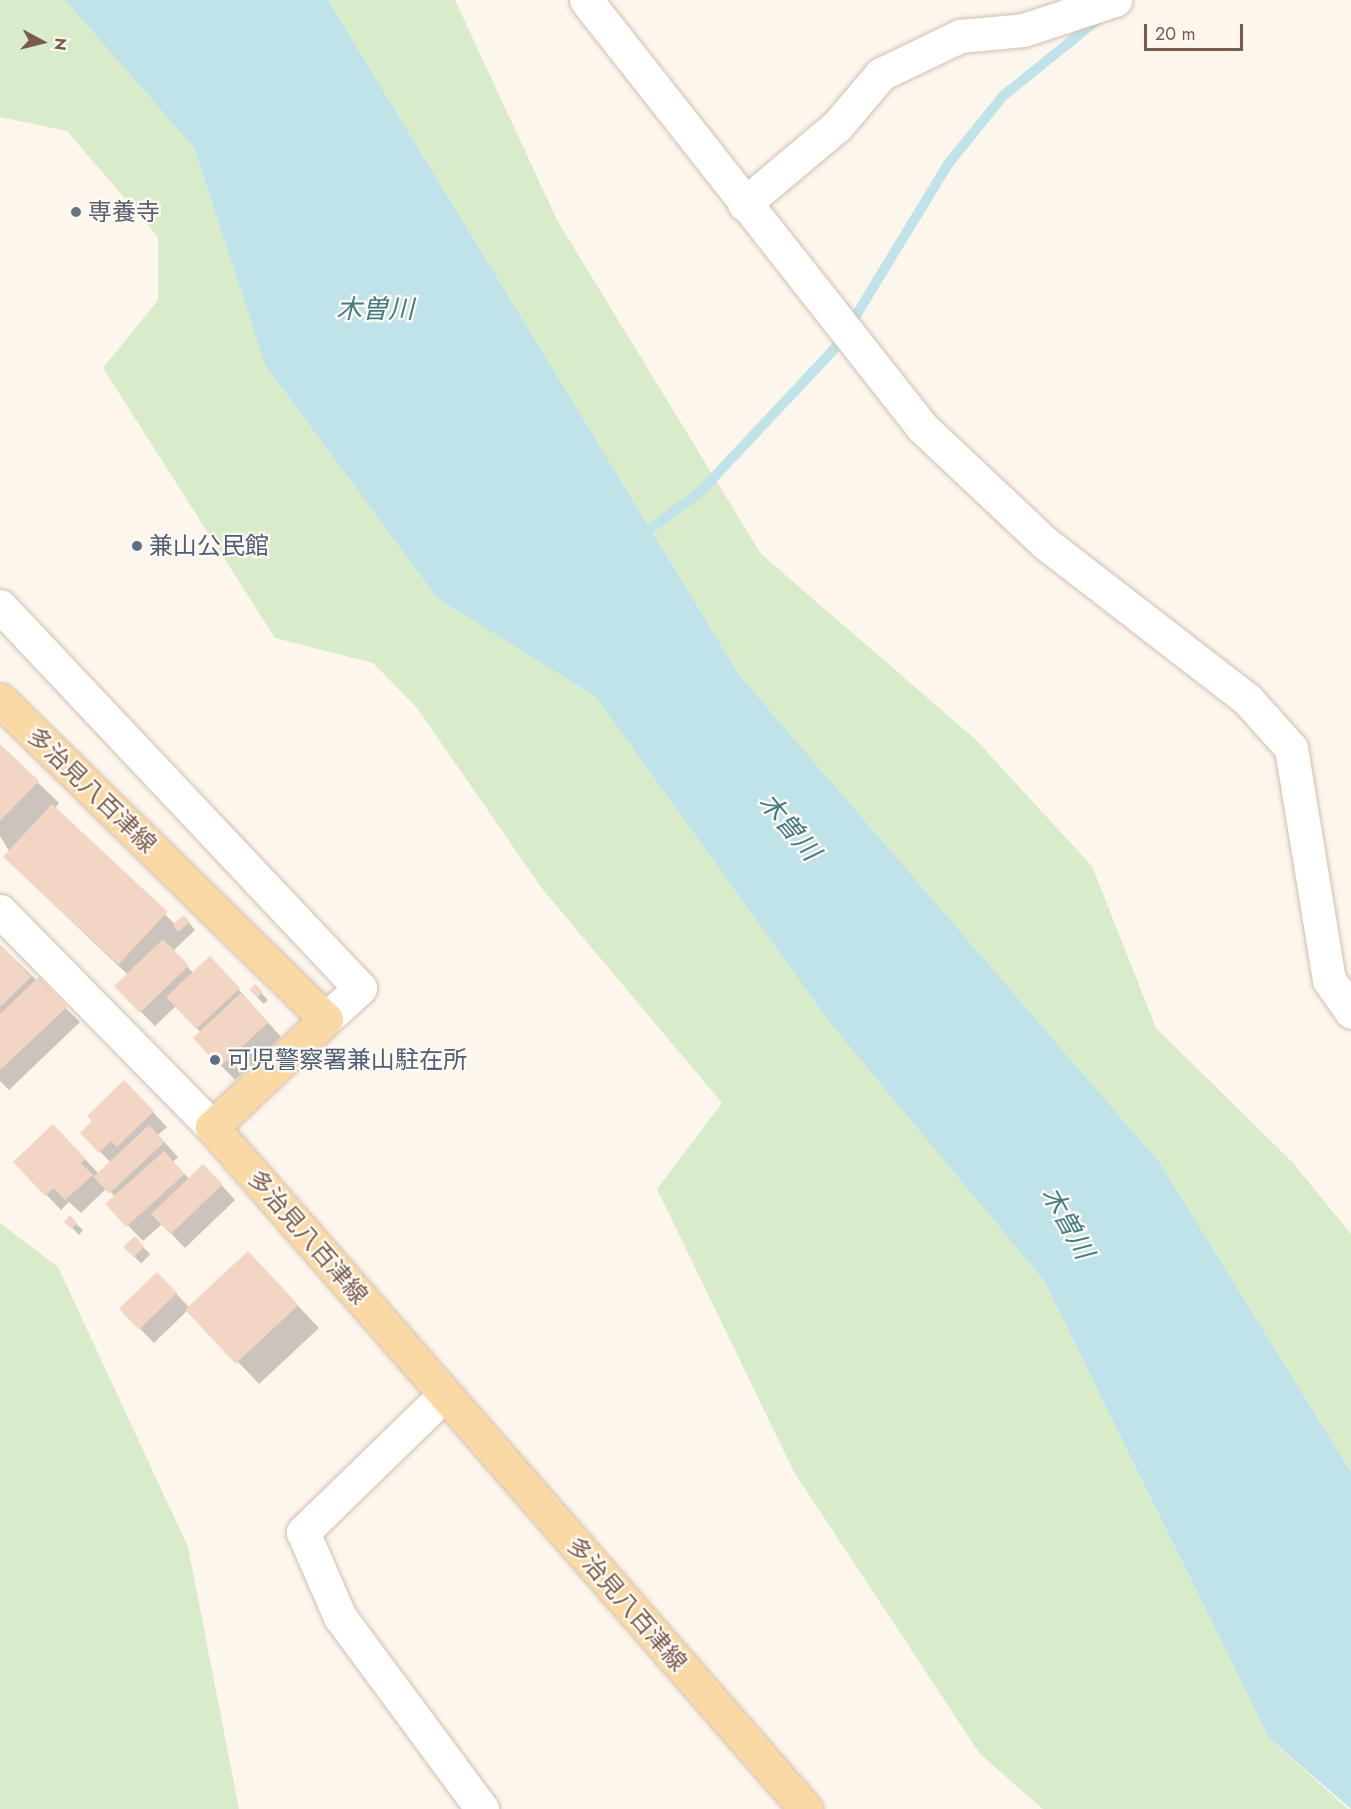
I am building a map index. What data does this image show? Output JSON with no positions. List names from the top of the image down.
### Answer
{
  "streets": {
    "main road": ["多治見八百津線"]
  },
  "water": ["木曽川"],
  "places": ["専養寺", "兼山公民館", "可児警察署兼山駐在所"],
  "scale_bar": "20 m",
  "north": "right"
}
